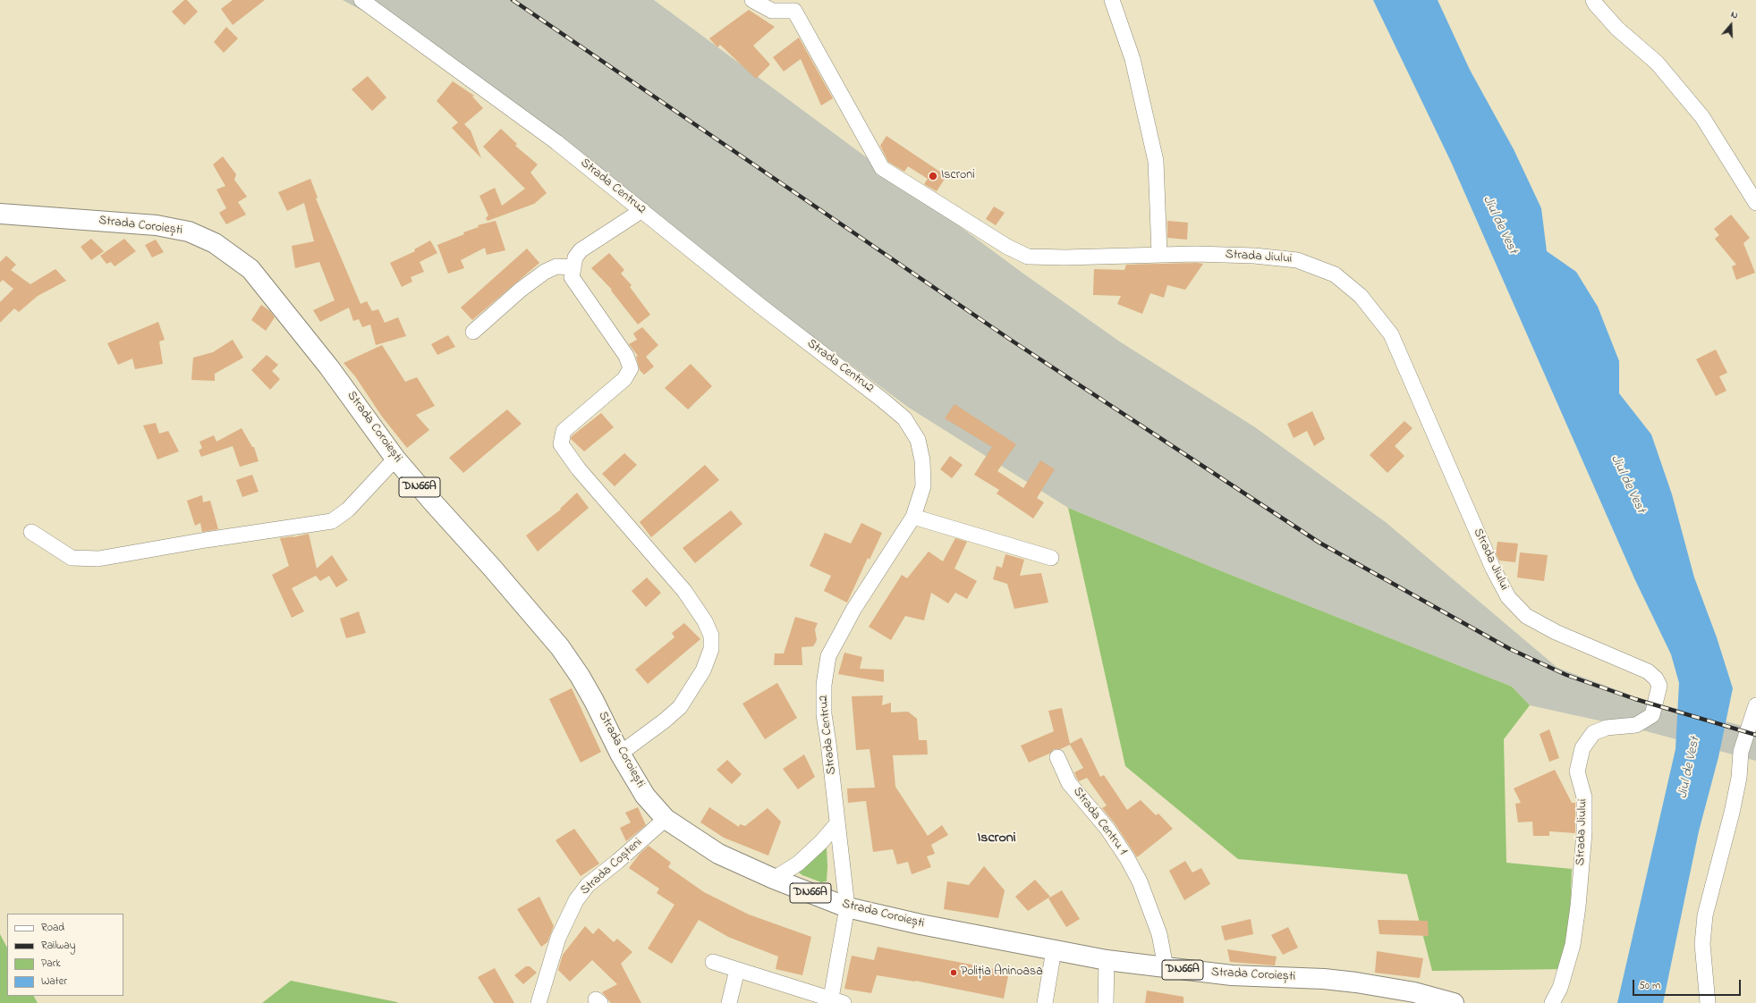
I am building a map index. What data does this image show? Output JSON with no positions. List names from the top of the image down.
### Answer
{
  "streets": {
    "main road": ["Strada Coroiești", "DN66A"],
    "street": [
      "Strada Centru2",
      "Strada Jiului",
      "Strada Centru 1",
      "Strada Coșteni"
    ]
  },
  "crossings": [
    ["Strada Centru2", "Strada Coroiești"],
    ["Strada Coroiești", "Strada Centru 1"],
    ["Strada Coroiești", "Strada Coșteni"]
  ],
  "districts": ["Iscroni"],
  "water": ["Jiul de Vest"],
  "places": ["Iscroni", "Poliția Aninoasa"],
  "legend": [
    "Road",
    "Railway",
    "Park",
    "Water"
  ],
  "scale_bar": "50 m",
  "north": "top"
}
